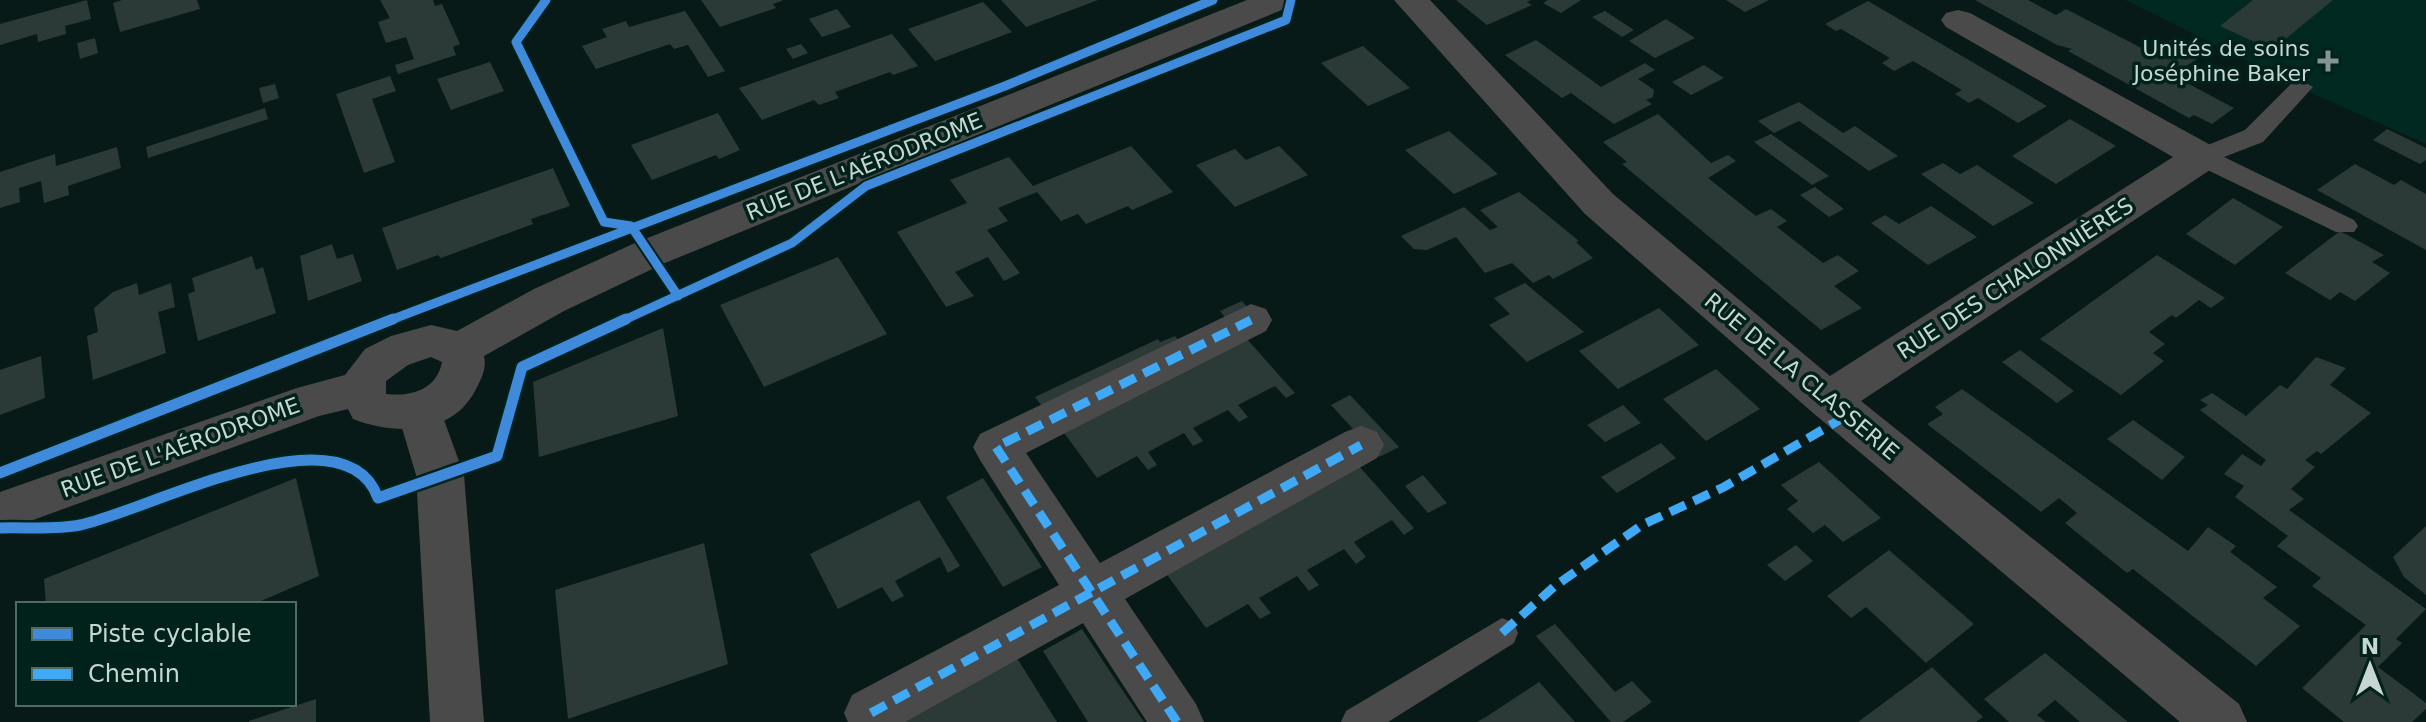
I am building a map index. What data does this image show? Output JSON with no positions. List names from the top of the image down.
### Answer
{
  "streets": {
    "street": ["RUE DE L'AÉRODROME", "RUE DES CHALONNIÈRES", "RUE DE LA CLASSERIE"]
  },
  "crossings": [
    ["RUE DES CHALONNIÈRES", "RUE DE LA CLASSERIE"]
  ],
  "places": {
    "health": ["Unités de soins Joséphine Baker"]
  },
  "legend": ["Piste cyclable", "Chemin"],
  "north": "top"
}
